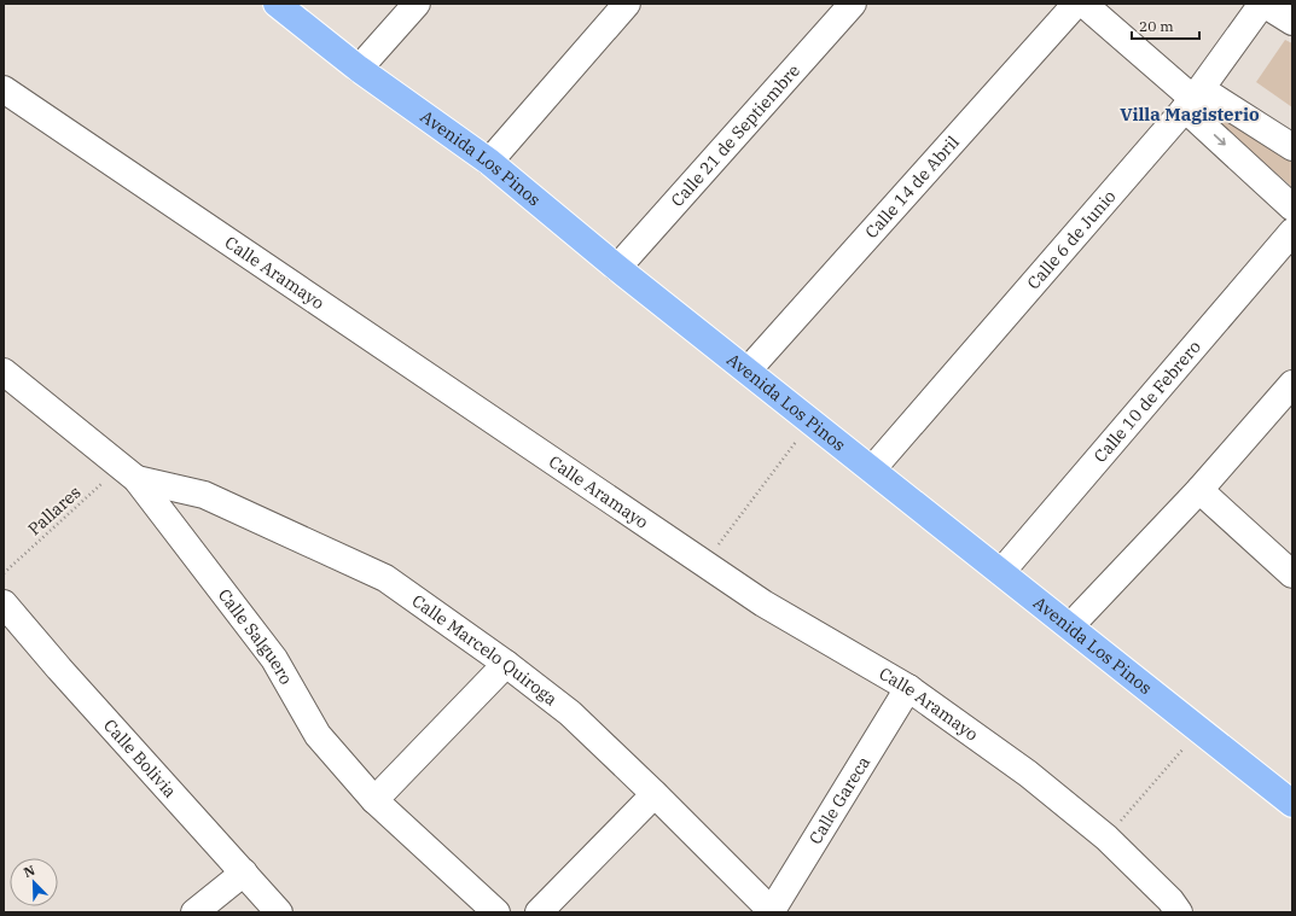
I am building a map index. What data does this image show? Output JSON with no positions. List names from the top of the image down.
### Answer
{
  "streets": {
    "main road": ["Avenida Los Pinos"],
    "street": [
      "Calle 21 de Septiembre",
      "Calle 14 de Abril",
      "Calle 6 de Junio",
      "Calle Aramayo",
      "Calle 10 de Febrero",
      "Calle Salguero",
      "Calle Marcelo Quiroga",
      "Calle Bolivia",
      "Calle Gareca"
    ],
    "path": ["Pallares"]
  },
  "crossings": [
    ["Calle 21 de Septiembre", "Avenida Los Pinos"],
    ["Avenida Los Pinos", "Calle 14 de Abril"],
    ["Avenida Los Pinos", "Calle 6 de Junio"],
    ["Avenida Los Pinos", "Calle 10 de Febrero"],
    ["Calle Aramayo", "Calle Gareca"],
    ["Pallares", "Calle Salguero"],
    ["Pallares", "Calle Marcelo Quiroga"],
    ["Calle Salguero", "Calle Marcelo Quiroga"],
    ["Calle Marcelo Quiroga", "Calle Gareca"]
  ],
  "districts": ["Villa Magisterio"],
  "scale_bar": "20 m",
  "north": "top left"
}
